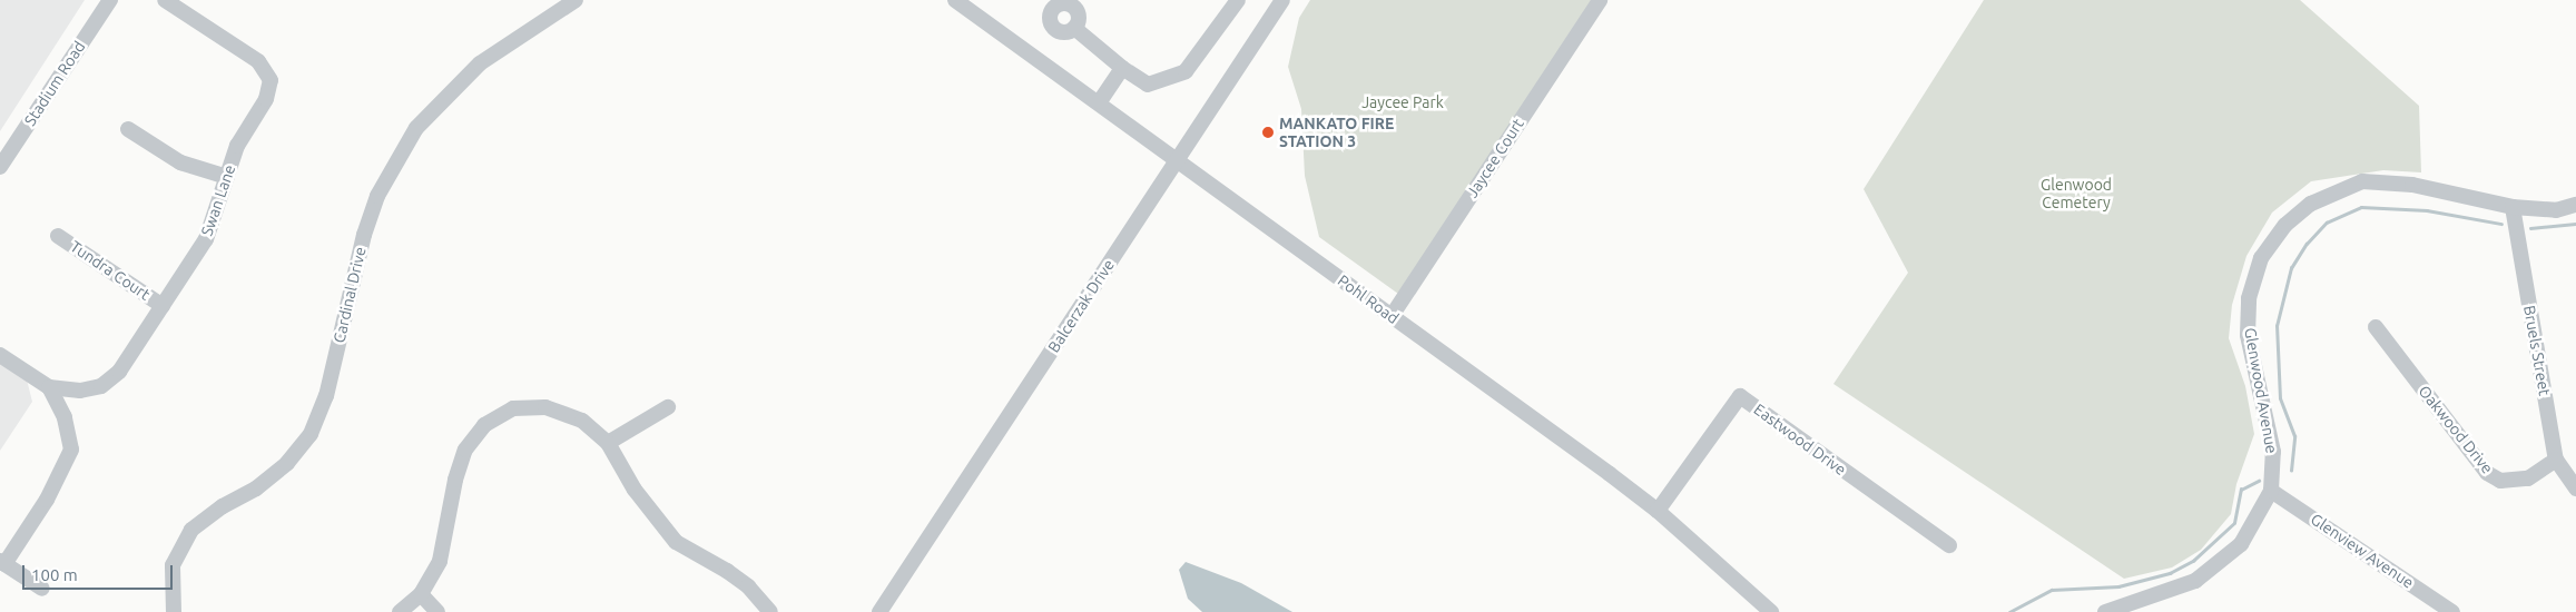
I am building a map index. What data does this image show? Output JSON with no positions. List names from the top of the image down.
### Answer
{
  "streets": {
    "street": [
      "Stadium Road",
      "Jaycee Court",
      "Swan Lane",
      "Tundra Court",
      "Cardinal Drive",
      "Pohl Road",
      "Balcerzak Drive",
      "Bruels Street",
      "Glenwood Avenue",
      "Oakwood Drive",
      "Eastwood Drive",
      "Glenview Avenue"
    ]
  },
  "crossings": [
    ["Jaycee Court", "Pohl Road"],
    ["Swan Lane", "Tundra Court"],
    ["Pohl Road", "Balcerzak Drive"],
    ["Pohl Road", "Eastwood Drive"],
    ["Bruels Street", "Glenwood Avenue"],
    ["Bruels Street", "Oakwood Drive"],
    ["Glenwood Avenue", "Glenview Avenue"]
  ],
  "parks": ["Jaycee Park", "Glenwood Cemetery"],
  "places": ["MANKATO FIRE STATION 3"],
  "scale_bar": "100 m"
}
